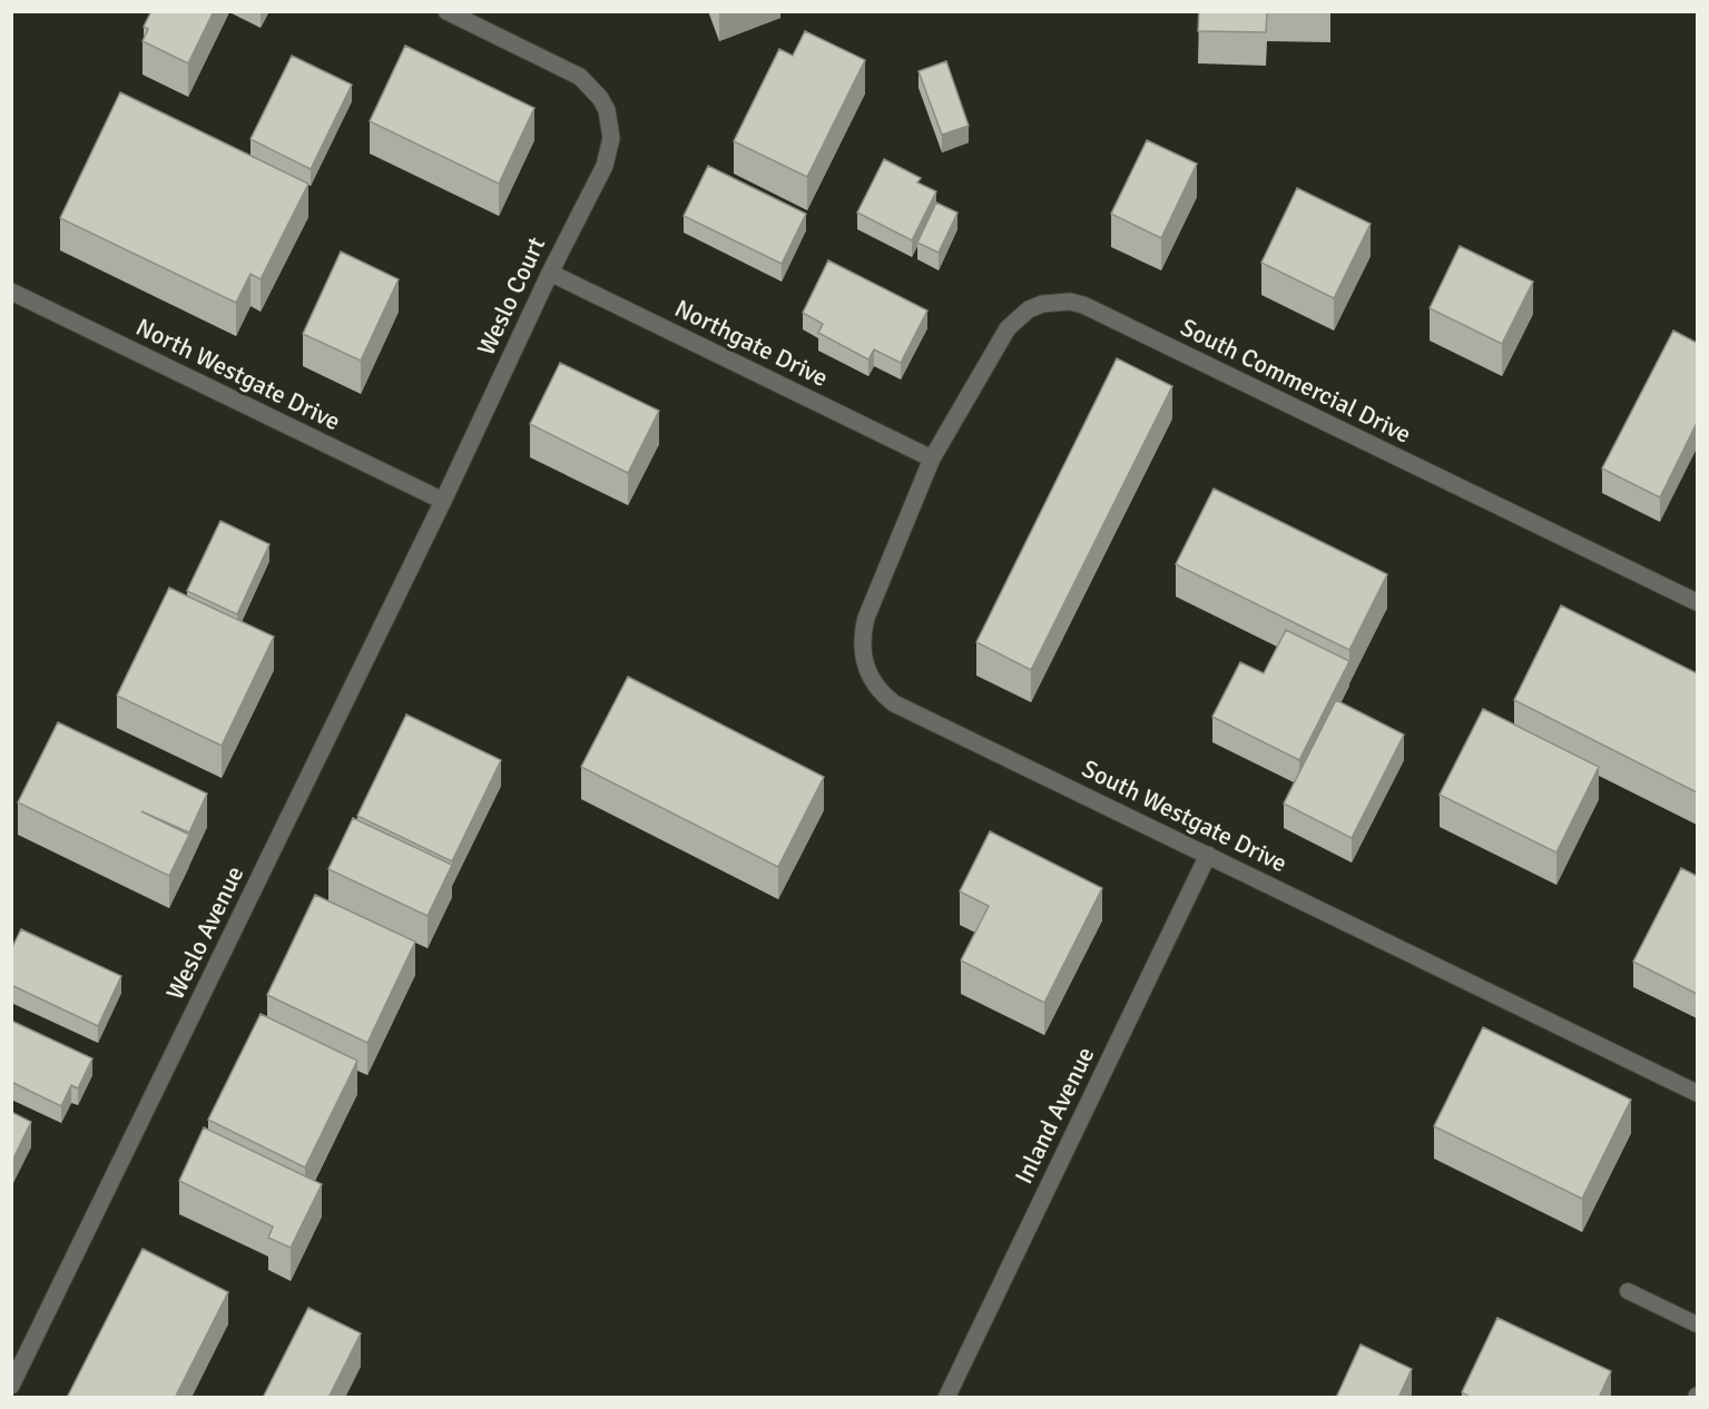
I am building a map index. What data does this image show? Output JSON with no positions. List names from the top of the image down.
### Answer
{
  "streets": {
    "street": [
      "Weslo Court",
      "Northgate Drive",
      "North Westgate Drive",
      "South Commercial Drive",
      "South Westgate Drive",
      "Weslo Avenue",
      "Inland Avenue"
    ]
  },
  "crossings": [
    ["Weslo Court", "Northgate Drive"],
    ["Weslo Court", "North Westgate Drive"],
    ["Weslo Court", "Weslo Avenue"],
    ["Northgate Drive", "South Commercial Drive"],
    ["Northgate Drive", "South Westgate Drive"],
    ["North Westgate Drive", "Weslo Avenue"],
    ["South Commercial Drive", "South Westgate Drive"],
    ["South Westgate Drive", "Inland Avenue"]
  ]
}
